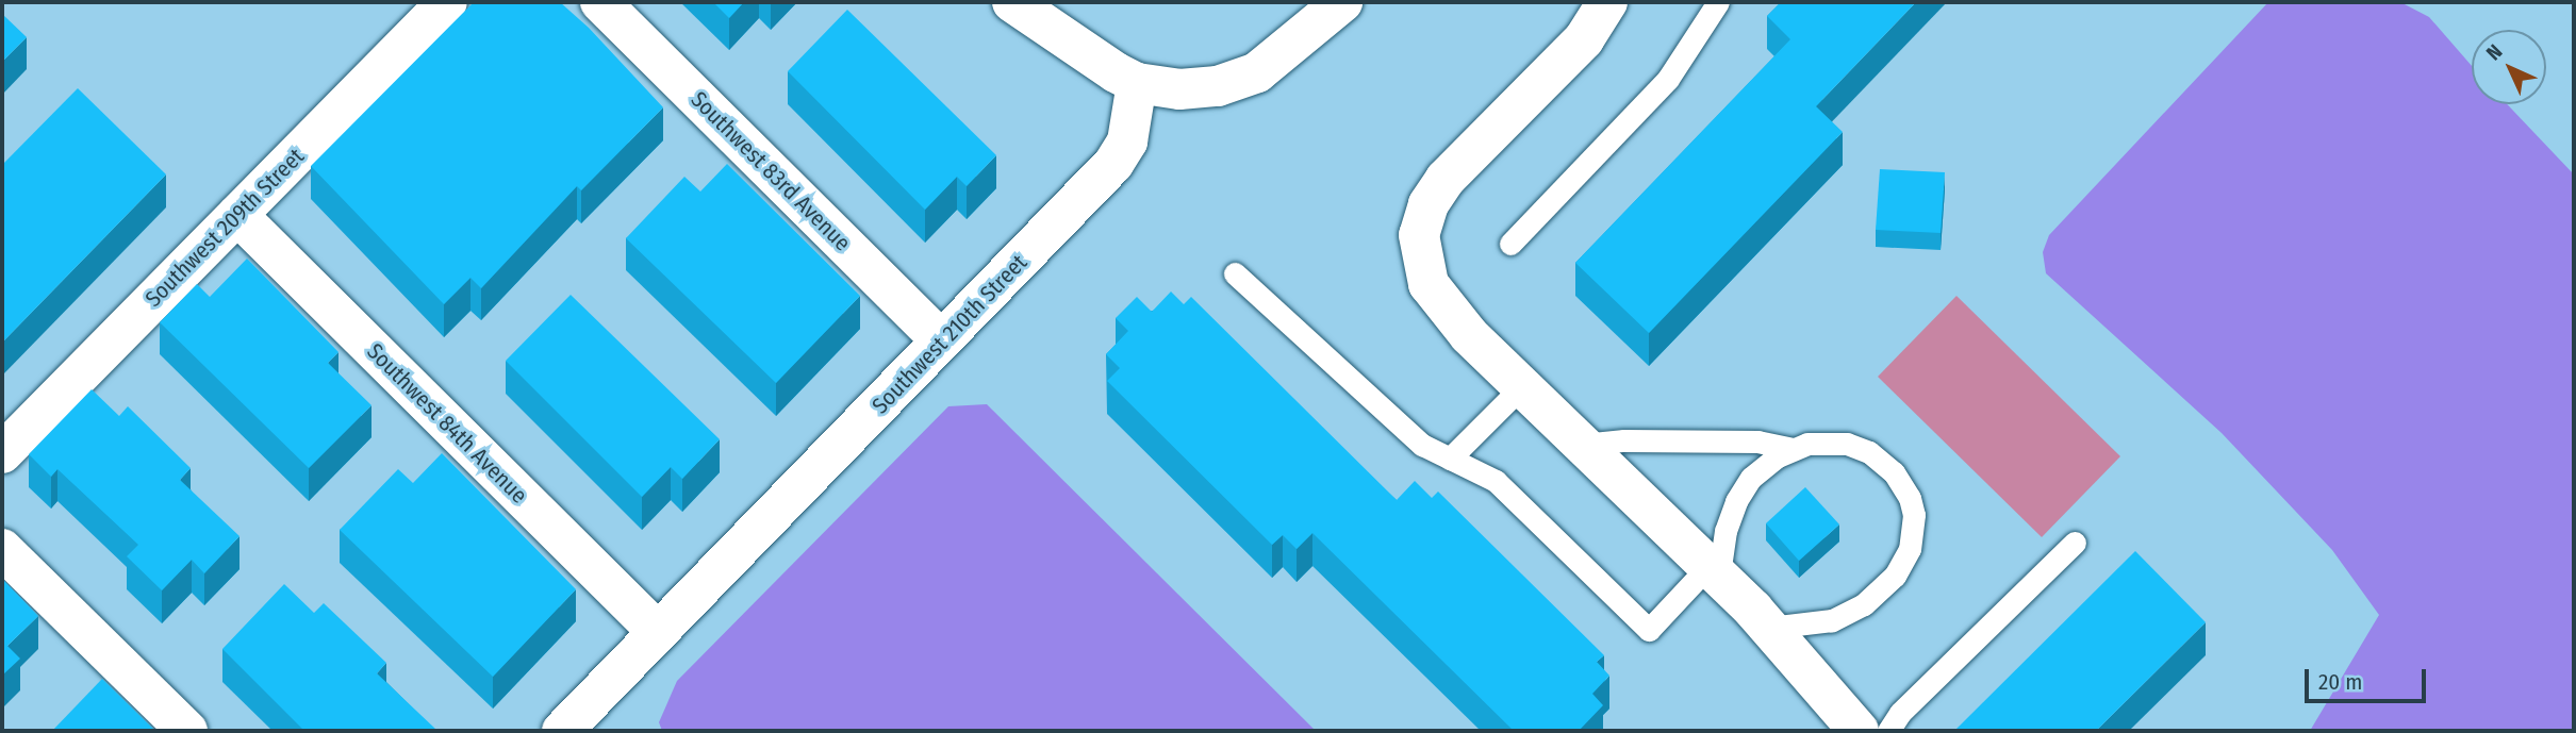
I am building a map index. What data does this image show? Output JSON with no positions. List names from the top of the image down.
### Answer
{
  "streets": {
    "street": [
      "Southwest 83rd Avenue",
      "Southwest 209th Street",
      "Southwest 210th Street",
      "Southwest 84th Avenue"
    ]
  },
  "crossings": [
    ["Southwest 83rd Avenue", "Southwest 210th Street"],
    ["Southwest 209th Street", "Southwest 84th Avenue"],
    ["Southwest 210th Street", "Southwest 84th Avenue"]
  ],
  "scale_bar": "20 m",
  "north": "top left"
}
